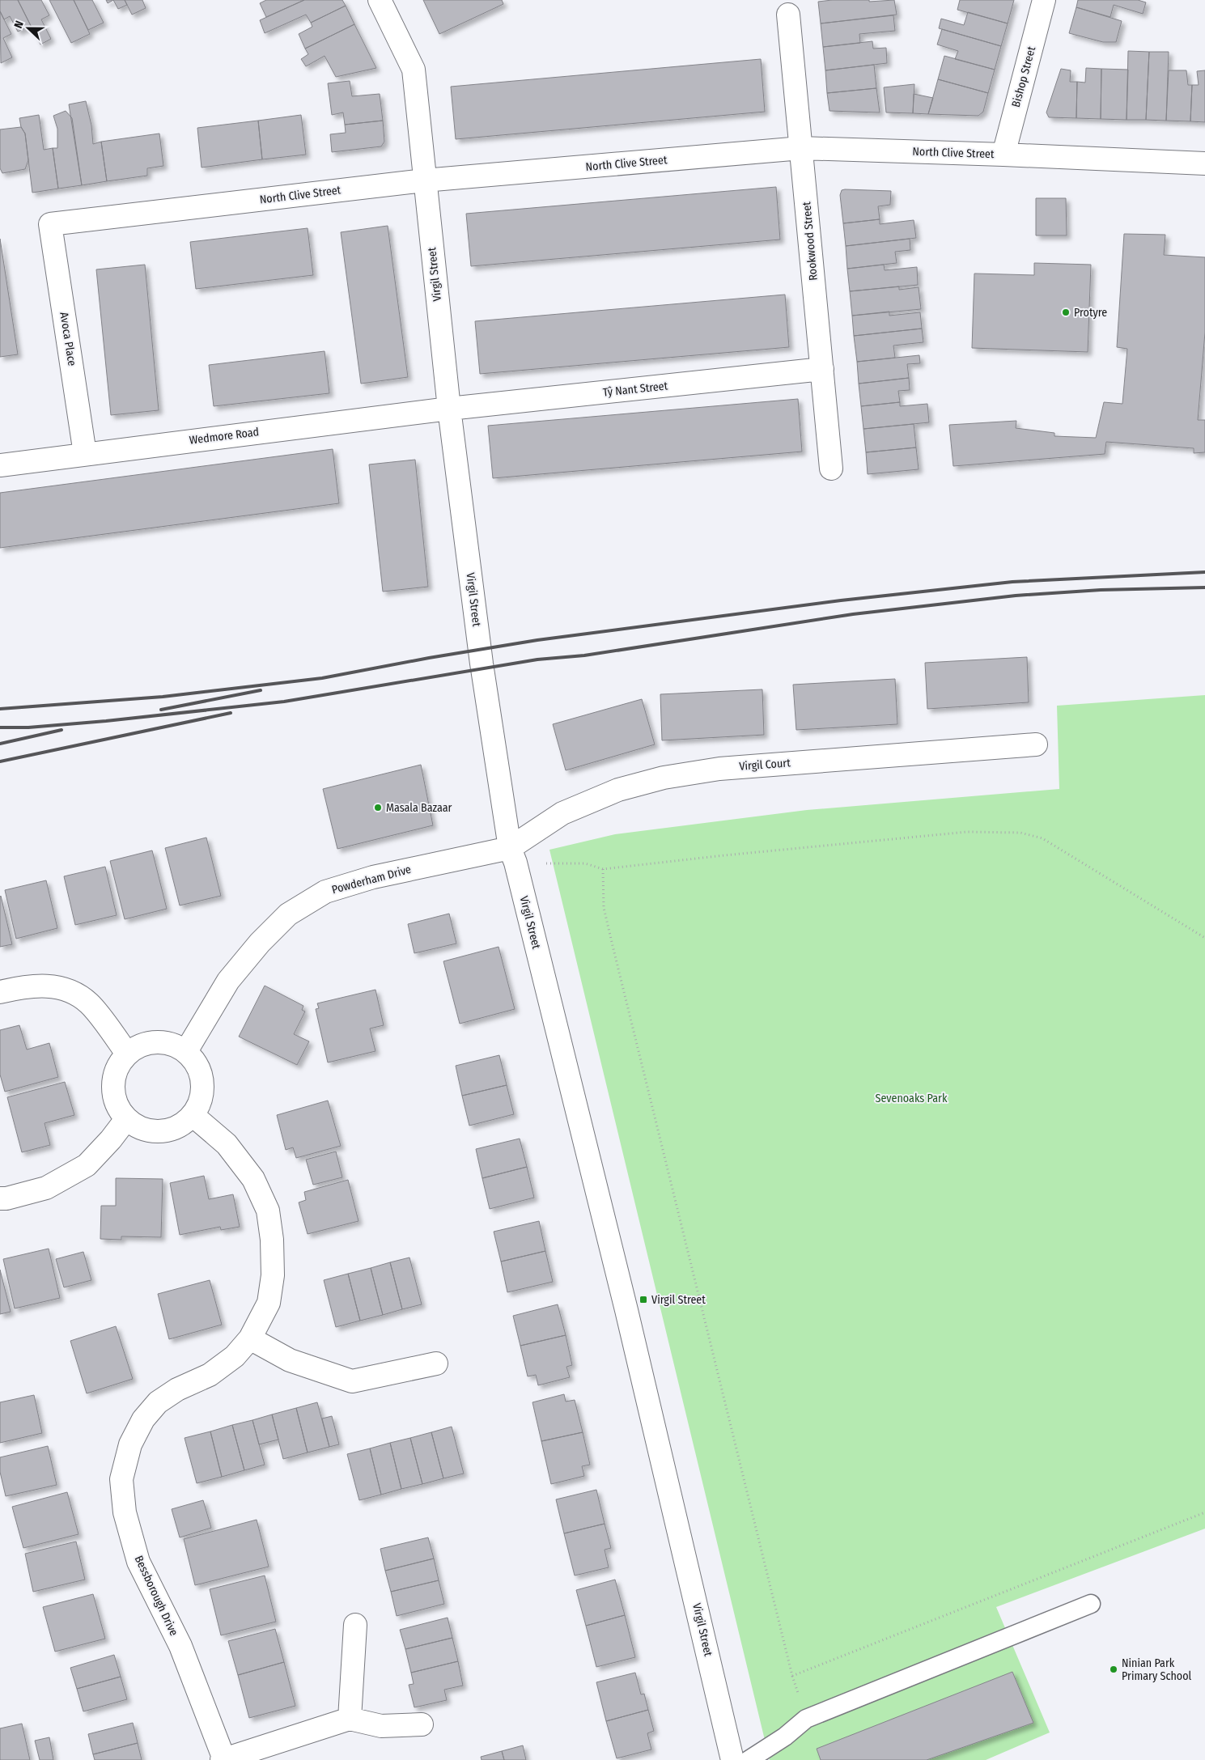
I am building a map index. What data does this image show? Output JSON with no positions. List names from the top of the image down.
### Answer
{
  "streets": {
    "street": [
      "Bishop Street",
      "North Clive Street",
      "Rookwood Street",
      "Virgil Street",
      "Avoca Place",
      "Tŷ Nant Street",
      "Wedmore Road",
      "Virgil Court",
      "Powderham Drive",
      "Bessborough Drive"
    ]
  },
  "crossings": [
    ["Bishop Street", "North Clive Street"],
    ["North Clive Street", "Rookwood Street"],
    ["North Clive Street", "Virgil Street"],
    ["North Clive Street", "Avoca Place"],
    ["Rookwood Street", "Tŷ Nant Street"],
    ["Virgil Street", "Tŷ Nant Street"],
    ["Virgil Street", "Wedmore Road"],
    ["Virgil Street", "Virgil Court"],
    ["Virgil Street", "Powderham Drive"],
    ["Avoca Place", "Wedmore Road"],
    ["Tŷ Nant Street", "Wedmore Road"],
    ["Virgil Court", "Powderham Drive"],
    ["Powderham Drive", "Bessborough Drive"]
  ],
  "parks": ["Sevenoaks Park"],
  "places": {
    "other": ["Protyre", "Masala Bazaar", "Ninian Park Primary School"],
    "transit": ["Virgil Street"]
  },
  "north": "left"
}
